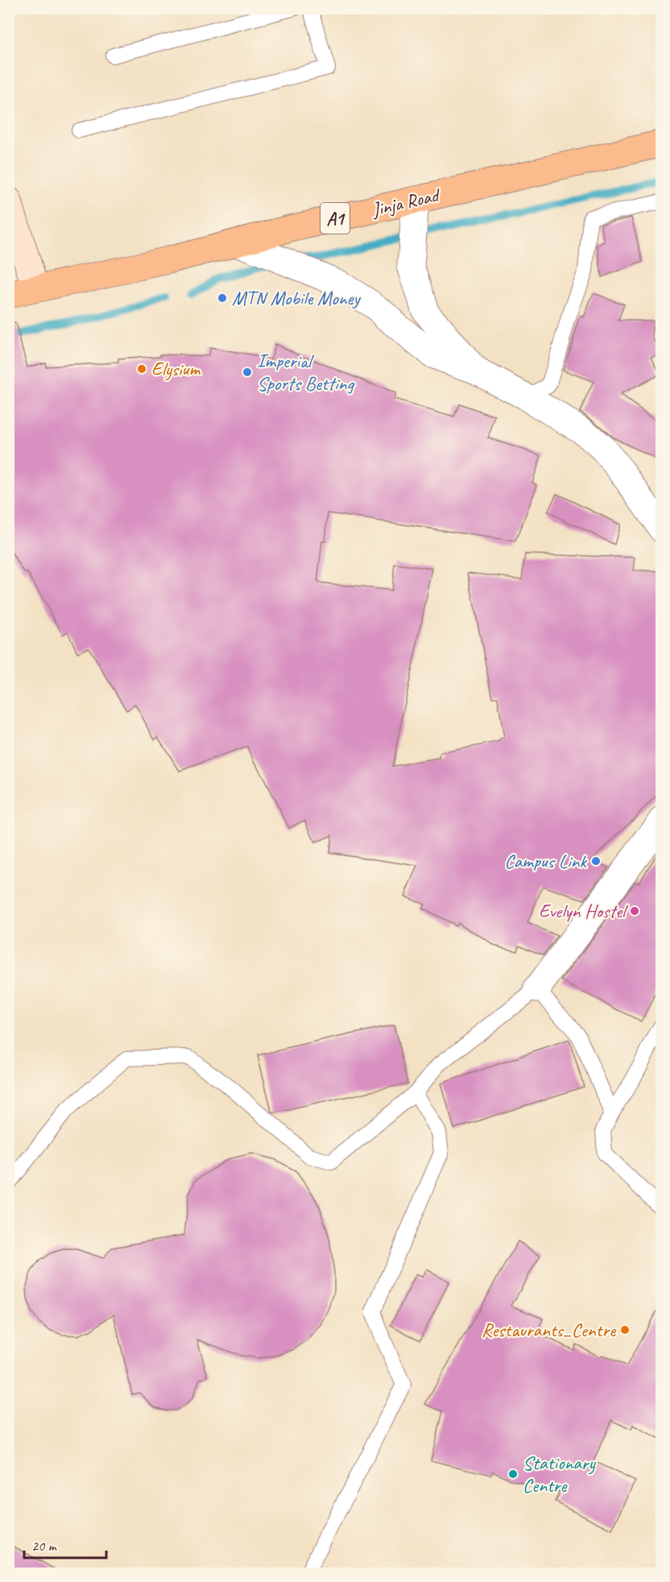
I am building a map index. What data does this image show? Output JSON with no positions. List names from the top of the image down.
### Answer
{
  "streets": {
    "highway": ["Jinja Road", "A1"]
  },
  "places": [
    "MTN Mobile Money",
    "Elysium",
    "Imperial Sports Betting",
    "Campus Link",
    "Evelyn Hostel",
    "Restaurants_Centre",
    "Stationary Centre"
  ],
  "scale_bar": "20 m"
}
